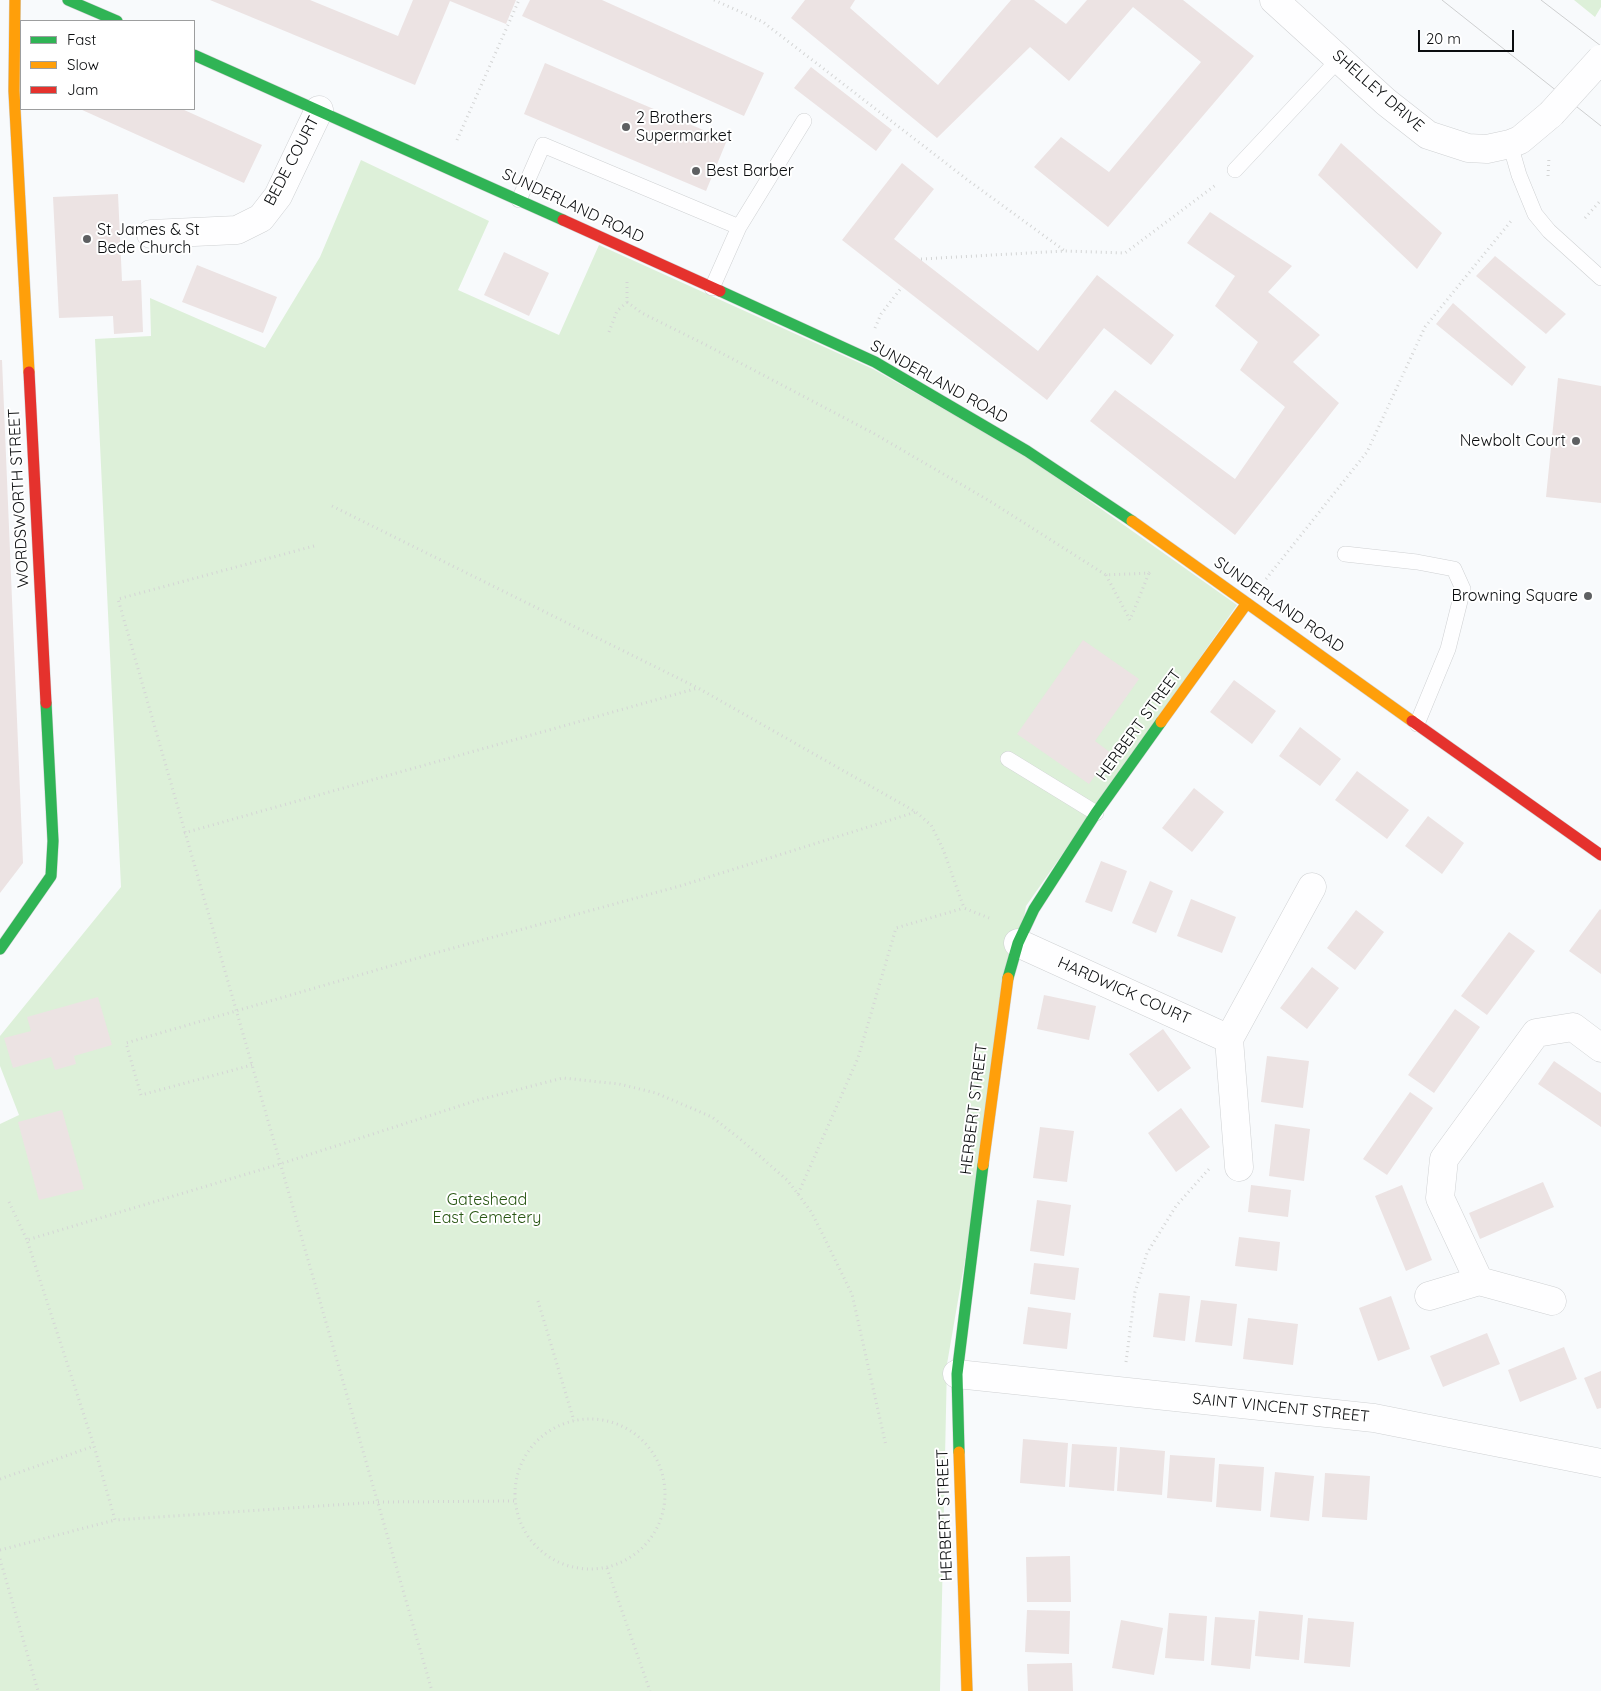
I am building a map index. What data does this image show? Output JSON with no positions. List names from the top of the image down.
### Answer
{
  "streets": {
    "street": [
      "SHELLEY DRIVE",
      "BEDE COURT",
      "SUNDERLAND ROAD",
      "WORDSWORTH STREET",
      "HERBERT STREET",
      "HARDWICK COURT",
      "SAINT VINCENT STREET"
    ]
  },
  "crossings": [
    ["BEDE COURT", "SUNDERLAND ROAD"],
    ["SUNDERLAND ROAD", "HERBERT STREET"],
    ["HERBERT STREET", "HARDWICK COURT"],
    ["HERBERT STREET", "SAINT VINCENT STREET"]
  ],
  "parks": ["Gateshead East Cemetery"],
  "places": [
    "2 Brothers Supermarket",
    "Best Barber",
    "St James & St Bede Church",
    "Newbolt Court",
    "Browning Square"
  ],
  "legend": ["Fast", "Slow", "Jam"],
  "scale_bar": "20 m"
}
